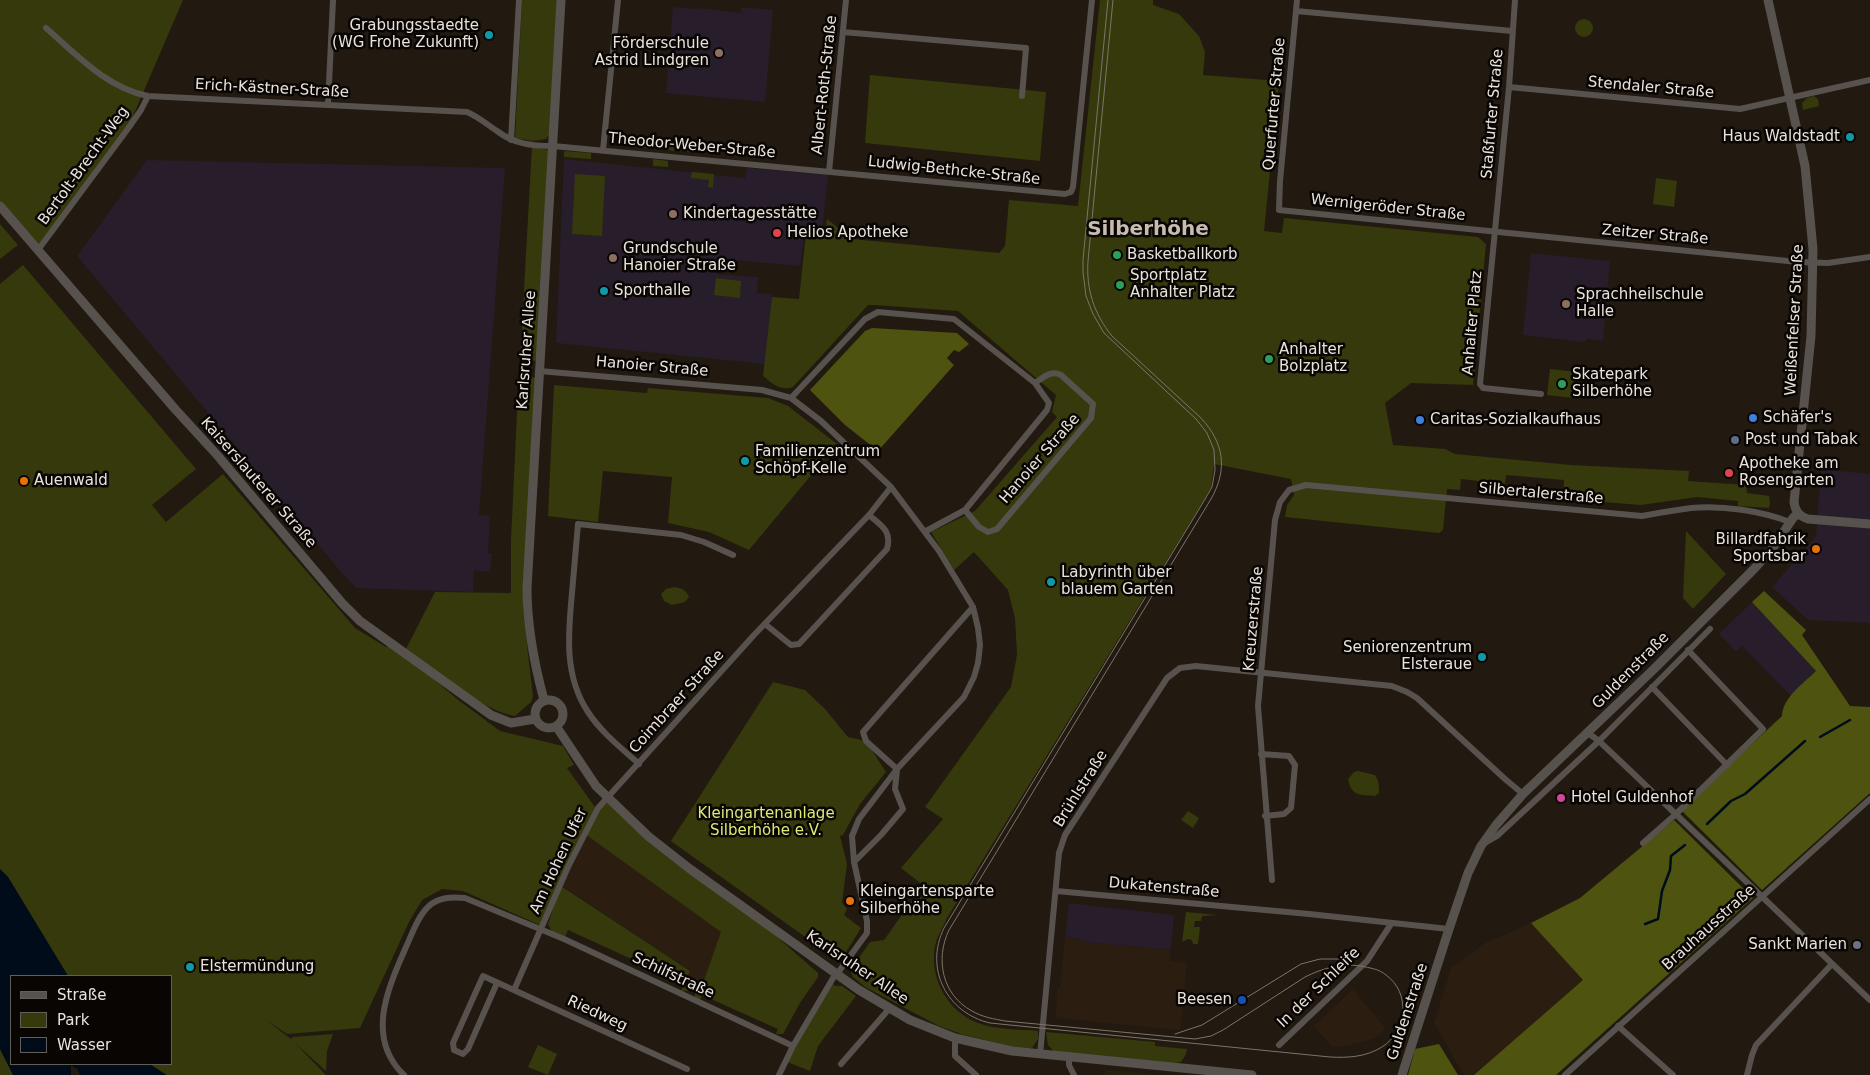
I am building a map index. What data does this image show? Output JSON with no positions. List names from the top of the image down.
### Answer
{
  "streets": {
    "street": [
      "Albert-Roth-Straße",
      "Stendaler Straße",
      "Erich-Kästner-Straße",
      "Querfurter Straße",
      "Staßfurter Straße",
      "Theodor-Weber-Straße",
      "Bertolt-Brecht-Weg",
      "Ludwig-Bethcke-Straße",
      "Wernigeröder Straße",
      "Zeitzer Straße",
      "Weißenfelser Straße",
      "Anhalter Platz",
      "Karlsruher Allee",
      "Hanoier Straße",
      "Kaiserslauterer Straße",
      "Silbertalerstraße",
      "Kreuzerstraße",
      "Guldenstraße",
      "Coimbraer Straße",
      "Brühlstraße",
      "Am Hohen Ufer",
      "Dukatenstraße",
      "Brauhausstraße",
      "Schilfstraße",
      "In der Schleife",
      "Riedweg"
    ]
  },
  "crossings": [
    ["Albert-Roth-Straße", "Theodor-Weber-Straße"],
    ["Albert-Roth-Straße", "Ludwig-Bethcke-Straße"],
    ["Stendaler Straße", "Staßfurter Straße"],
    ["Stendaler Straße", "Weißenfelser Straße"],
    ["Erich-Kästner-Straße", "Theodor-Weber-Straße"],
    ["Erich-Kästner-Straße", "Bertolt-Brecht-Weg"],
    ["Erich-Kästner-Straße", "Karlsruher Allee"],
    ["Querfurter Straße", "Wernigeröder Straße"],
    ["Staßfurter Straße", "Wernigeröder Straße"],
    ["Staßfurter Straße", "Zeitzer Straße"],
    ["Staßfurter Straße", "Anhalter Platz"],
    ["Theodor-Weber-Straße", "Ludwig-Bethcke-Straße"],
    ["Theodor-Weber-Straße", "Karlsruher Allee"],
    ["Bertolt-Brecht-Weg", "Kaiserslauterer Straße"],
    ["Wernigeröder Straße", "Zeitzer Straße"],
    ["Wernigeröder Straße", "Anhalter Platz"],
    ["Zeitzer Straße", "Weißenfelser Straße"],
    ["Zeitzer Straße", "Anhalter Platz"],
    ["Weißenfelser Straße", "Guldenstraße"],
    ["Karlsruher Allee", "Hanoier Straße"],
    ["Karlsruher Allee", "Kaiserslauterer Straße"],
    ["Karlsruher Allee", "Coimbraer Straße"],
    ["Karlsruher Allee", "Brühlstraße"],
    ["Karlsruher Allee", "Am Hohen Ufer"],
    ["Hanoier Straße", "Coimbraer Straße"],
    ["Silbertalerstraße", "Kreuzerstraße"],
    ["Silbertalerstraße", "Guldenstraße"],
    ["Kreuzerstraße", "Brühlstraße"],
    ["Guldenstraße", "Brühlstraße"],
    ["Coimbraer Straße", "Am Hohen Ufer"],
    ["Brühlstraße", "Dukatenstraße"],
    ["Am Hohen Ufer", "Schilfstraße"],
    ["Dukatenstraße", "In der Schleife"]
  ],
  "districts": ["Silberhöhe"],
  "parks": ["Kleingartenanlage Silberhöhe e.V."],
  "places": [
    "Grabungsstaedte (WG Frohe Zukunft)",
    "Förderschule Astrid Lindgren",
    "Haus Waldstadt",
    "Kindertagesstätte",
    "Helios Apotheke",
    "Basketballkorb",
    "Grundschule Hanoier Straße",
    "Sportplatz Anhalter Platz",
    "Sporthalle",
    "Sprachheilschule Halle",
    "Anhalter Bolzplatz",
    "Skatepark Silberhöhe",
    "Schäfer's",
    "Caritas-Sozialkaufhaus",
    "Post und Tabak",
    "Familienzentrum Schöpf-Kelle",
    "Apotheke am Rosengarten",
    "Auenwald",
    "Billardfabrik Sportsbar",
    "Labyrinth über blauem Garten",
    "Seniorenzentrum Elsteraue",
    "Hotel Guldenhof",
    "Kleingartensparte Silberhöhe",
    "Sankt Marien",
    "Elstermündung",
    "Beesen"
  ],
  "legend": ["Straße", "Park", "Wasser"]
}
